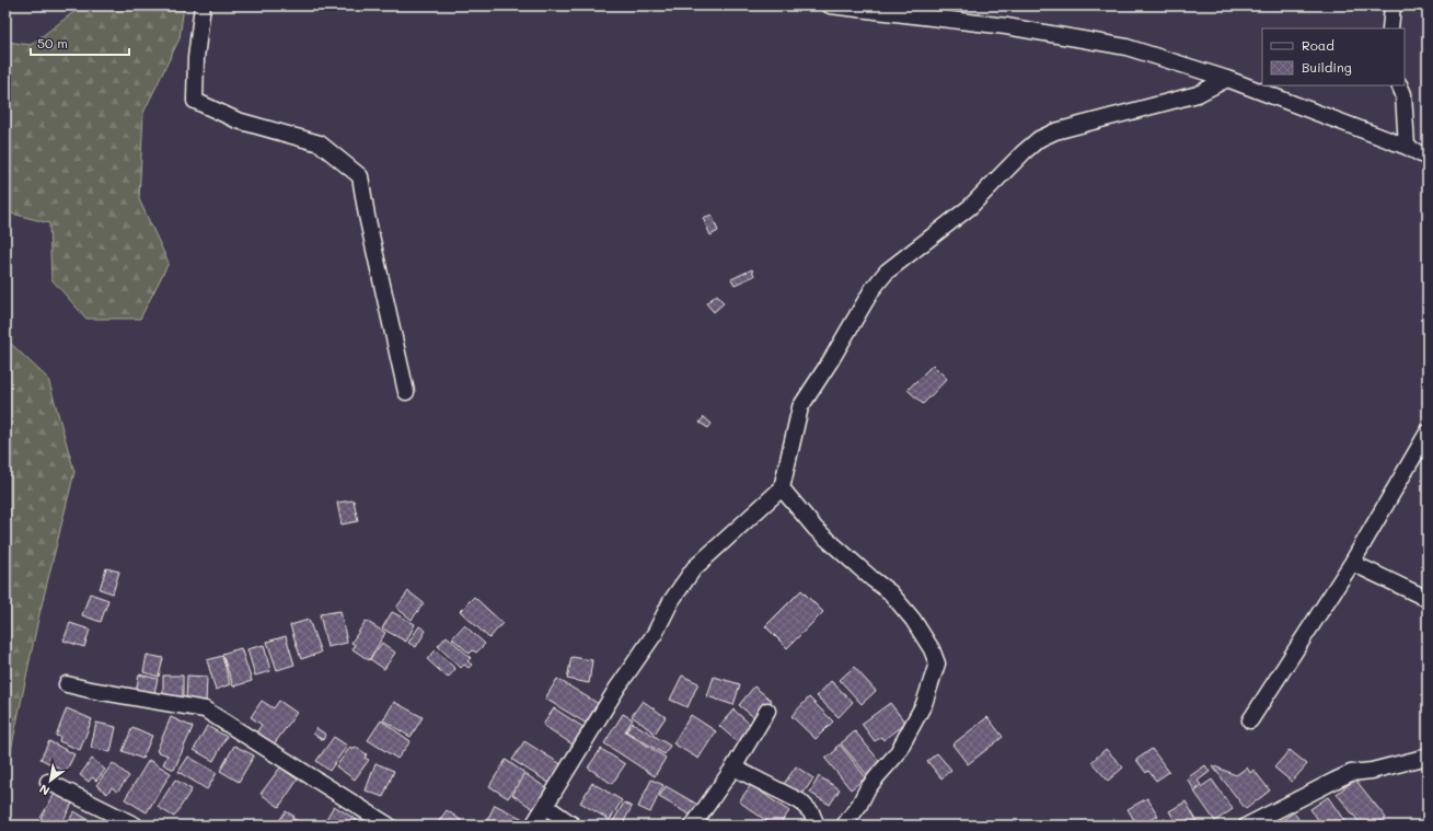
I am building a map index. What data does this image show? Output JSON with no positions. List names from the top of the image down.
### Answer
{
  "legend": ["Road", "Building"],
  "scale_bar": "50 m",
  "north": "bottom left"
}
